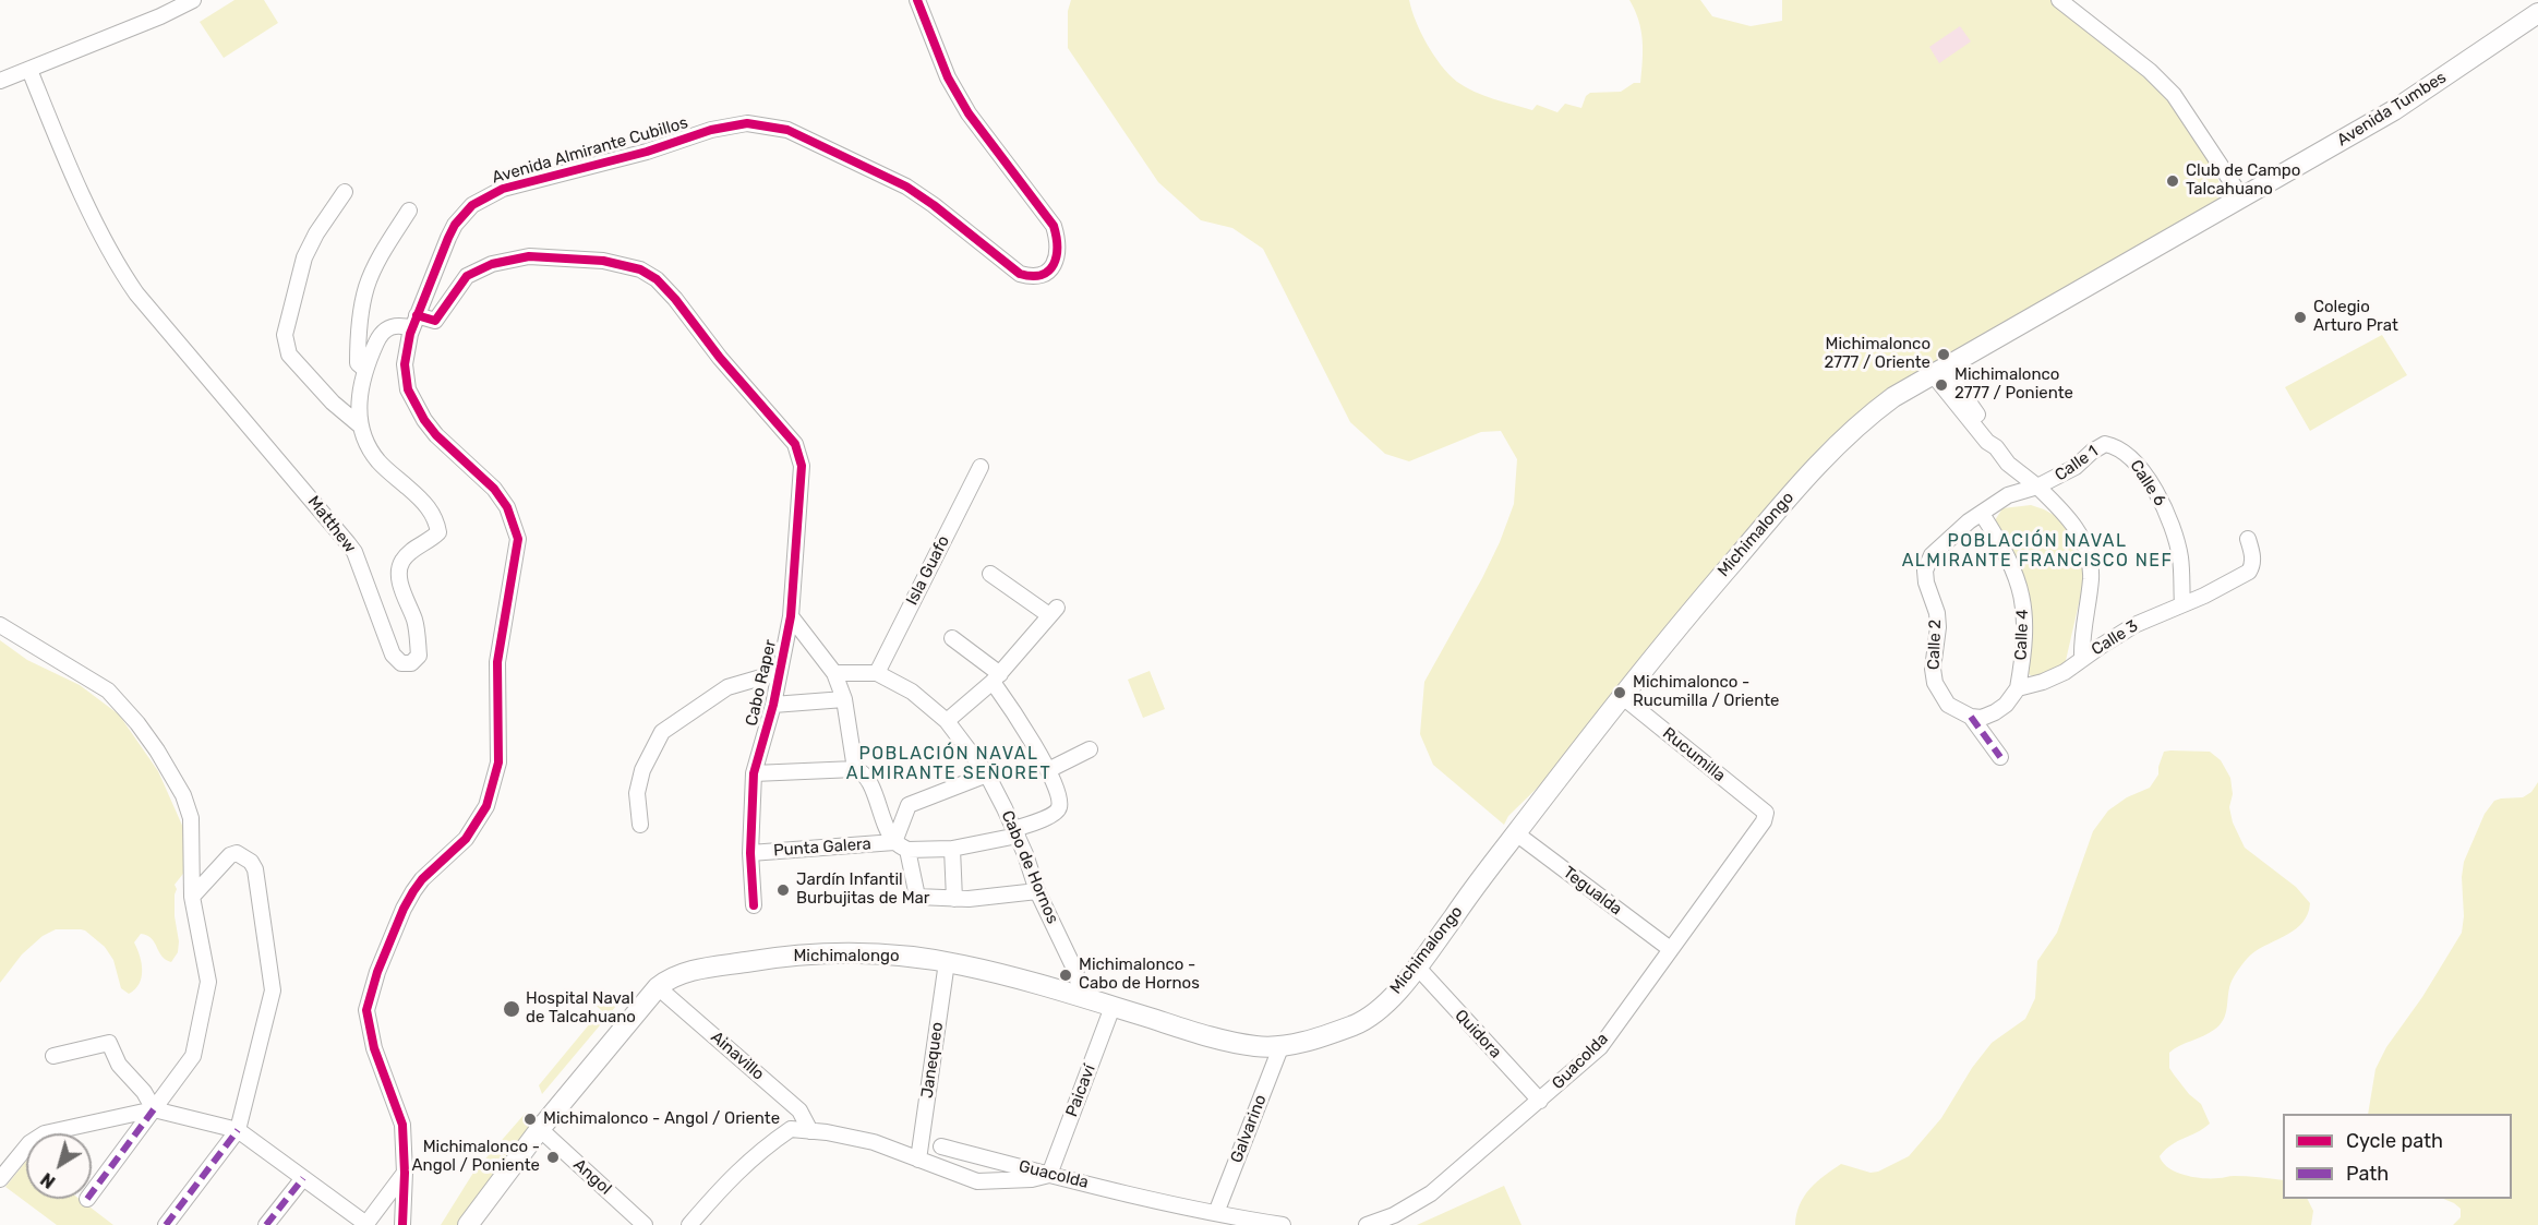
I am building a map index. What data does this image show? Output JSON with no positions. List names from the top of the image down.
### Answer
{
  "streets": {
    "main road": ["Avenida Tumbes", "Michimalongo"],
    "street": [
      "Avenida Almirante Cubillos",
      "Calle 1",
      "Calle 6",
      "Matthew",
      "Isla Guafo",
      "Calle 4",
      "Calle 3",
      "Calle 2",
      "Cabo Raper",
      "Rucumilla",
      "Punta Galera",
      "Cabo de Hornos",
      "Tegualda",
      "Quidora",
      "Ainavillo",
      "Janequeo",
      "Guacolda",
      "Paicaví",
      "Galvarino",
      "Angol"
    ]
  },
  "crossings": [
    ["Avenida Tumbes", "Michimalongo"],
    ["Avenida Almirante Cubillos", "Matthew"],
    ["Avenida Almirante Cubillos", "Cabo Raper"],
    ["Calle 1", "Calle 6"],
    ["Calle 1", "Michimalongo"],
    ["Calle 1", "Calle 4"],
    ["Calle 1", "Calle 2"],
    ["Calle 6", "Calle 3"],
    ["Matthew", "Cabo Raper"],
    ["Michimalongo", "Rucumilla"],
    ["Michimalongo", "Cabo de Hornos"],
    ["Michimalongo", "Tegualda"],
    ["Michimalongo", "Quidora"],
    ["Michimalongo", "Ainavillo"],
    ["Michimalongo", "Janequeo"],
    ["Michimalongo", "Paicaví"],
    ["Michimalongo", "Galvarino"],
    ["Michimalongo", "Angol"],
    ["Isla Guafo", "Cabo de Hornos"],
    ["Calle 4", "Calle 3"],
    ["Cabo Raper", "Punta Galera"],
    ["Rucumilla", "Guacolda"],
    ["Punta Galera", "Cabo de Hornos"],
    ["Tegualda", "Guacolda"],
    ["Quidora", "Guacolda"],
    ["Guacolda", "Paicaví"],
    ["Guacolda", "Galvarino"]
  ],
  "districts": ["POBLACIÓN NAVAL ALMIRANTE FRANCISCO NEF", "POBLACIÓN NAVAL ALMIRANTE SEÑORET"],
  "places": [
    "Club de Campo Talcahuano",
    "Colegio Arturo Prat",
    "Michimalonco 2777 / Oriente",
    "Michimalonco 2777 / Poniente",
    "Michimalonco - Rucumilla / Oriente",
    "Jardín Infantil Burbujitas de Mar",
    "Michimalonco - Cabo de Hornos",
    "Hospital Naval de Talcahuano",
    "Michimalonco - Angol / Oriente",
    "Michimalonco - Angol / Poniente"
  ],
  "legend": ["Cycle path", "Path"],
  "north": "bottom left"
}
